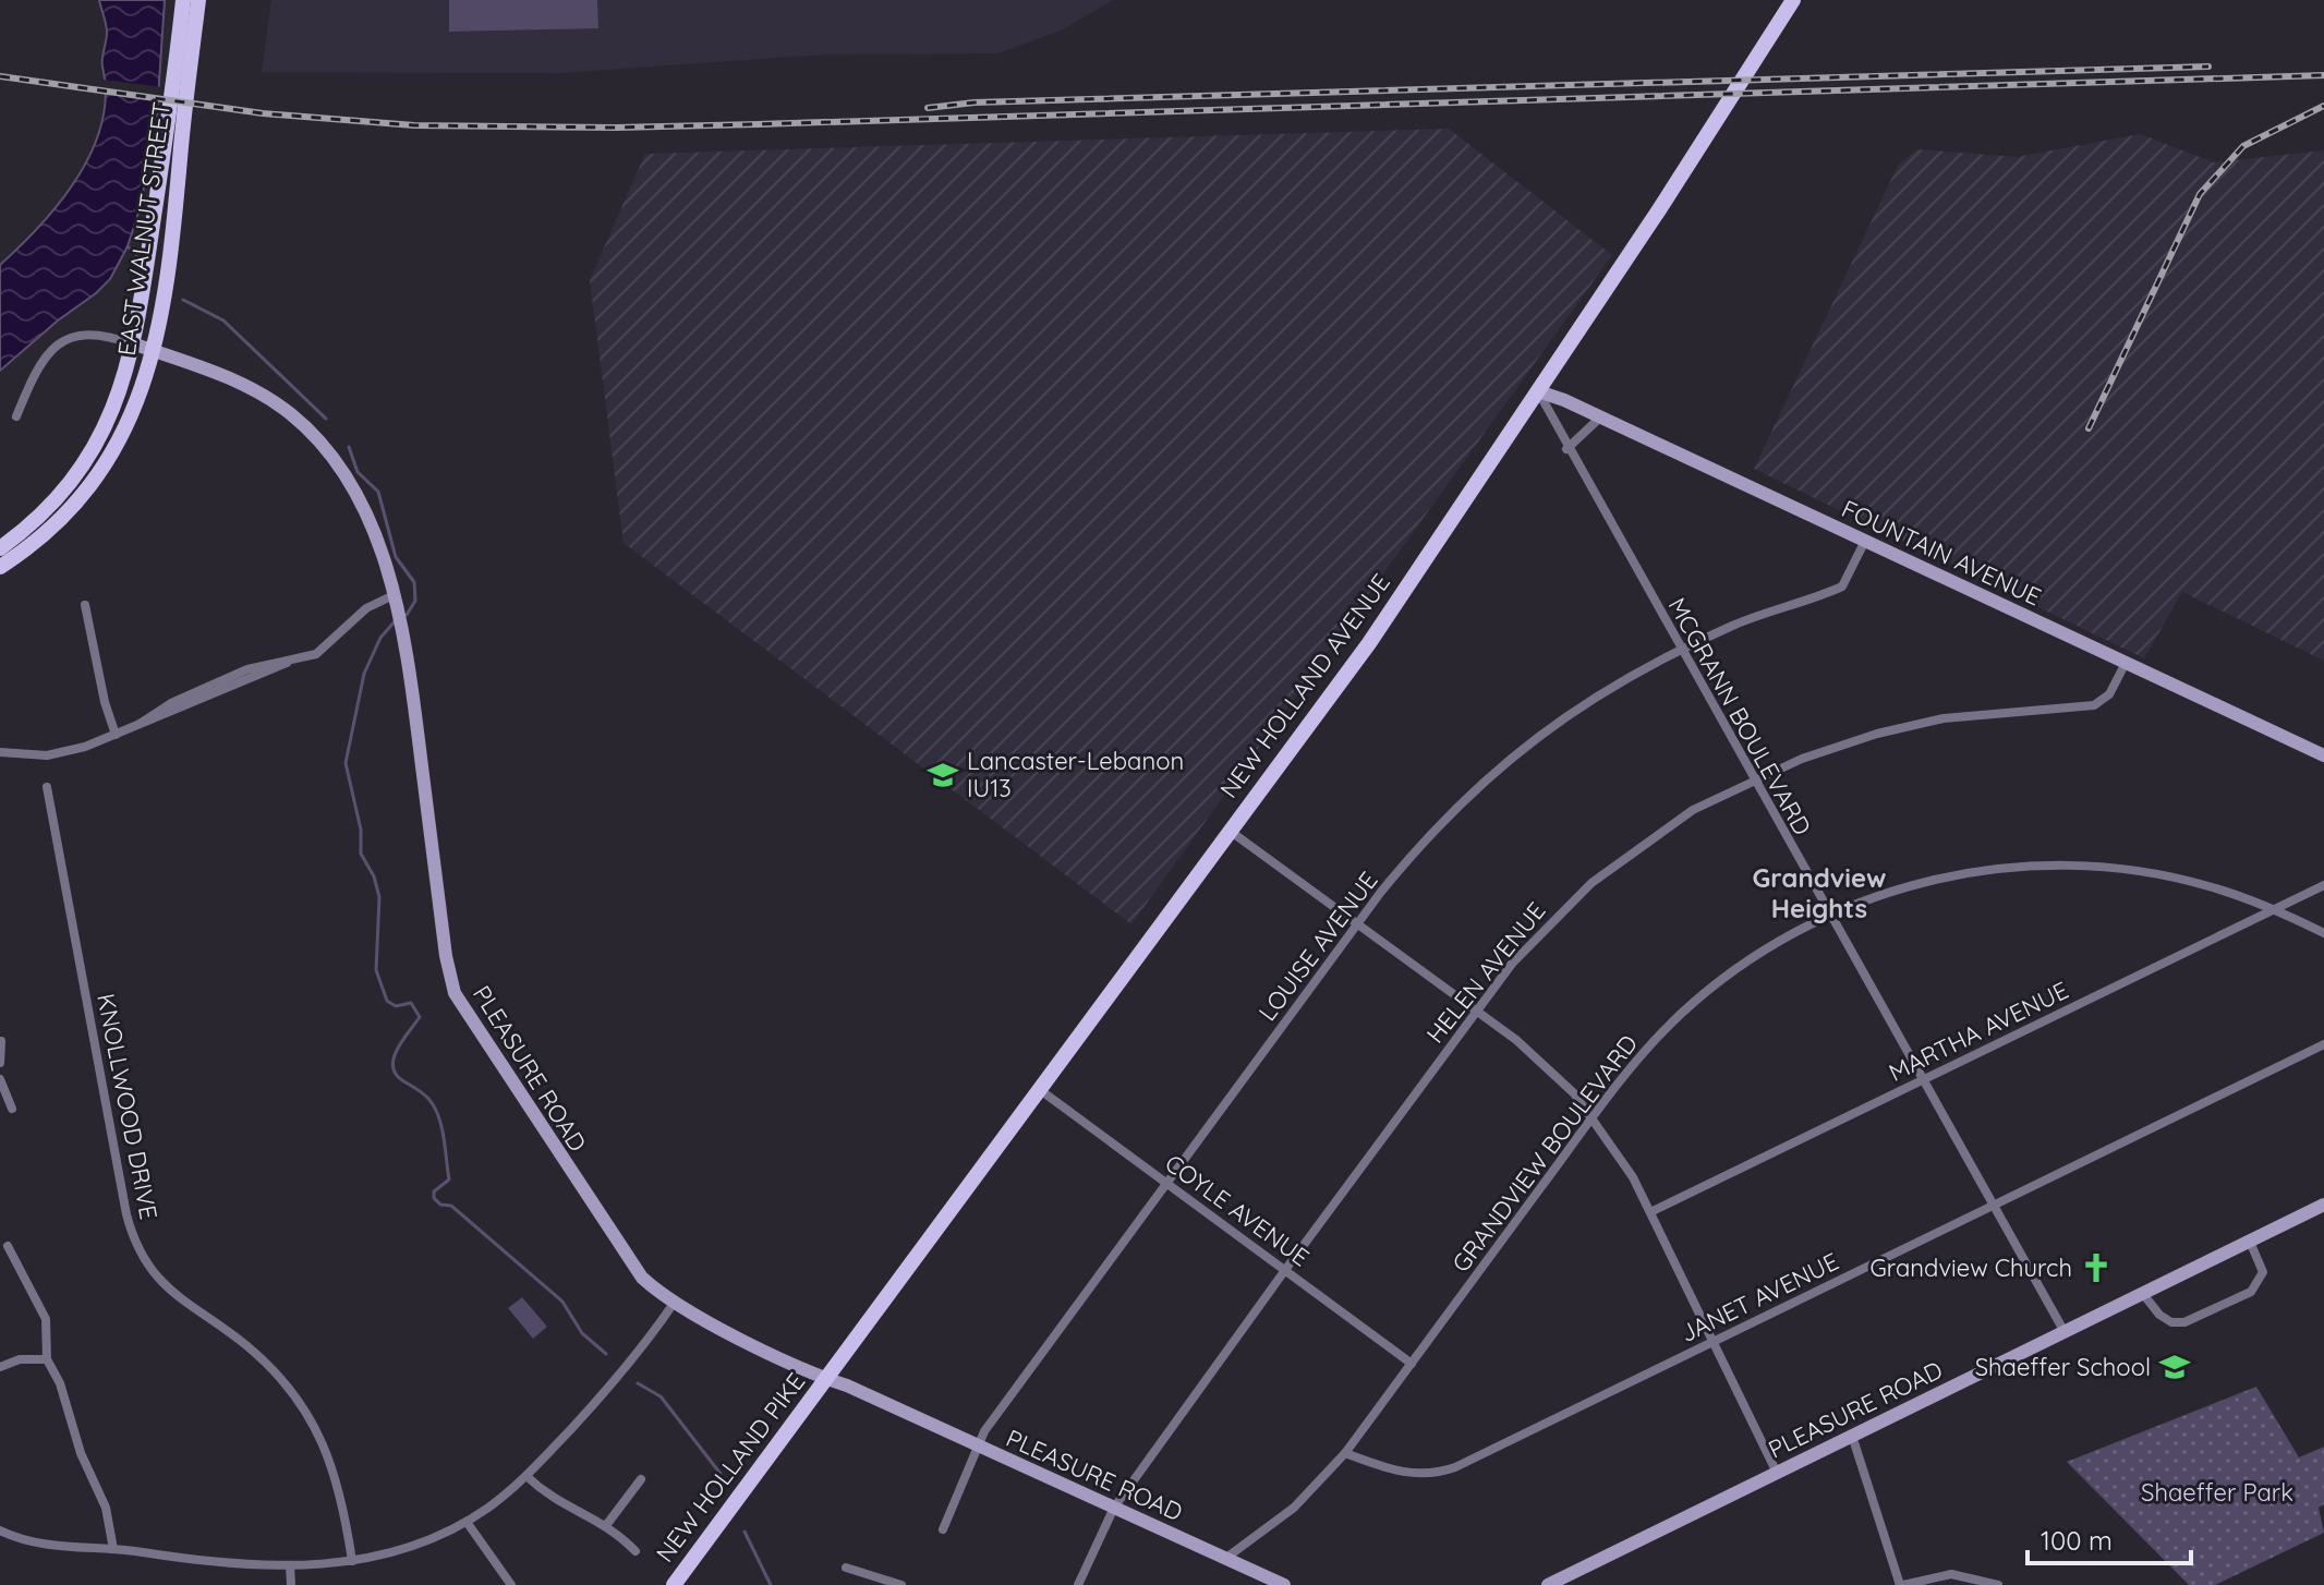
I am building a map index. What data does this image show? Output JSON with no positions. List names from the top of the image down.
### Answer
{
  "streets": {
    "main road": ["EAST WALNUT STREET", "NEW HOLLAND AVENUE", "NEW HOLLAND PIKE"],
    "street": [
      "FOUNTAIN AVENUE",
      "MCGRANN BOULEVARD",
      "LOUISE AVENUE",
      "HELEN AVENUE",
      "MARTHA AVENUE",
      "PLEASURE ROAD",
      "KNOLLWOOD DRIVE",
      "GRANDVIEW BOULEVARD",
      "COYLE AVENUE",
      "JANET AVENUE"
    ]
  },
  "crossings": [
    ["EAST WALNUT STREET", "PLEASURE ROAD"],
    ["FOUNTAIN AVENUE", "NEW HOLLAND AVENUE"],
    ["FOUNTAIN AVENUE", "MCGRANN BOULEVARD"],
    ["FOUNTAIN AVENUE", "LOUISE AVENUE"],
    ["FOUNTAIN AVENUE", "HELEN AVENUE"],
    ["NEW HOLLAND AVENUE", "MCGRANN BOULEVARD"],
    ["NEW HOLLAND AVENUE", "PLEASURE ROAD"],
    ["NEW HOLLAND AVENUE", "COYLE AVENUE"],
    ["NEW HOLLAND AVENUE", "NEW HOLLAND PIKE"],
    ["MCGRANN BOULEVARD", "LOUISE AVENUE"],
    ["MCGRANN BOULEVARD", "HELEN AVENUE"],
    ["MCGRANN BOULEVARD", "MARTHA AVENUE"],
    ["MCGRANN BOULEVARD", "PLEASURE ROAD"],
    ["MCGRANN BOULEVARD", "GRANDVIEW BOULEVARD"],
    ["MCGRANN BOULEVARD", "JANET AVENUE"],
    ["LOUISE AVENUE", "PLEASURE ROAD"],
    ["LOUISE AVENUE", "COYLE AVENUE"],
    ["HELEN AVENUE", "PLEASURE ROAD"],
    ["HELEN AVENUE", "COYLE AVENUE"],
    ["MARTHA AVENUE", "GRANDVIEW BOULEVARD"],
    ["PLEASURE ROAD", "GRANDVIEW BOULEVARD"],
    ["PLEASURE ROAD", "NEW HOLLAND PIKE"],
    ["GRANDVIEW BOULEVARD", "COYLE AVENUE"],
    ["GRANDVIEW BOULEVARD", "JANET AVENUE"]
  ],
  "districts": ["Grandview Heights"],
  "parks": ["Shaeffer Park"],
  "places": {
    "school or university": ["Lancaster-Lebanon IU13", "Shaeffer School"],
    "church": ["Grandview Church"]
  },
  "scale_bar": "100 m"
}
